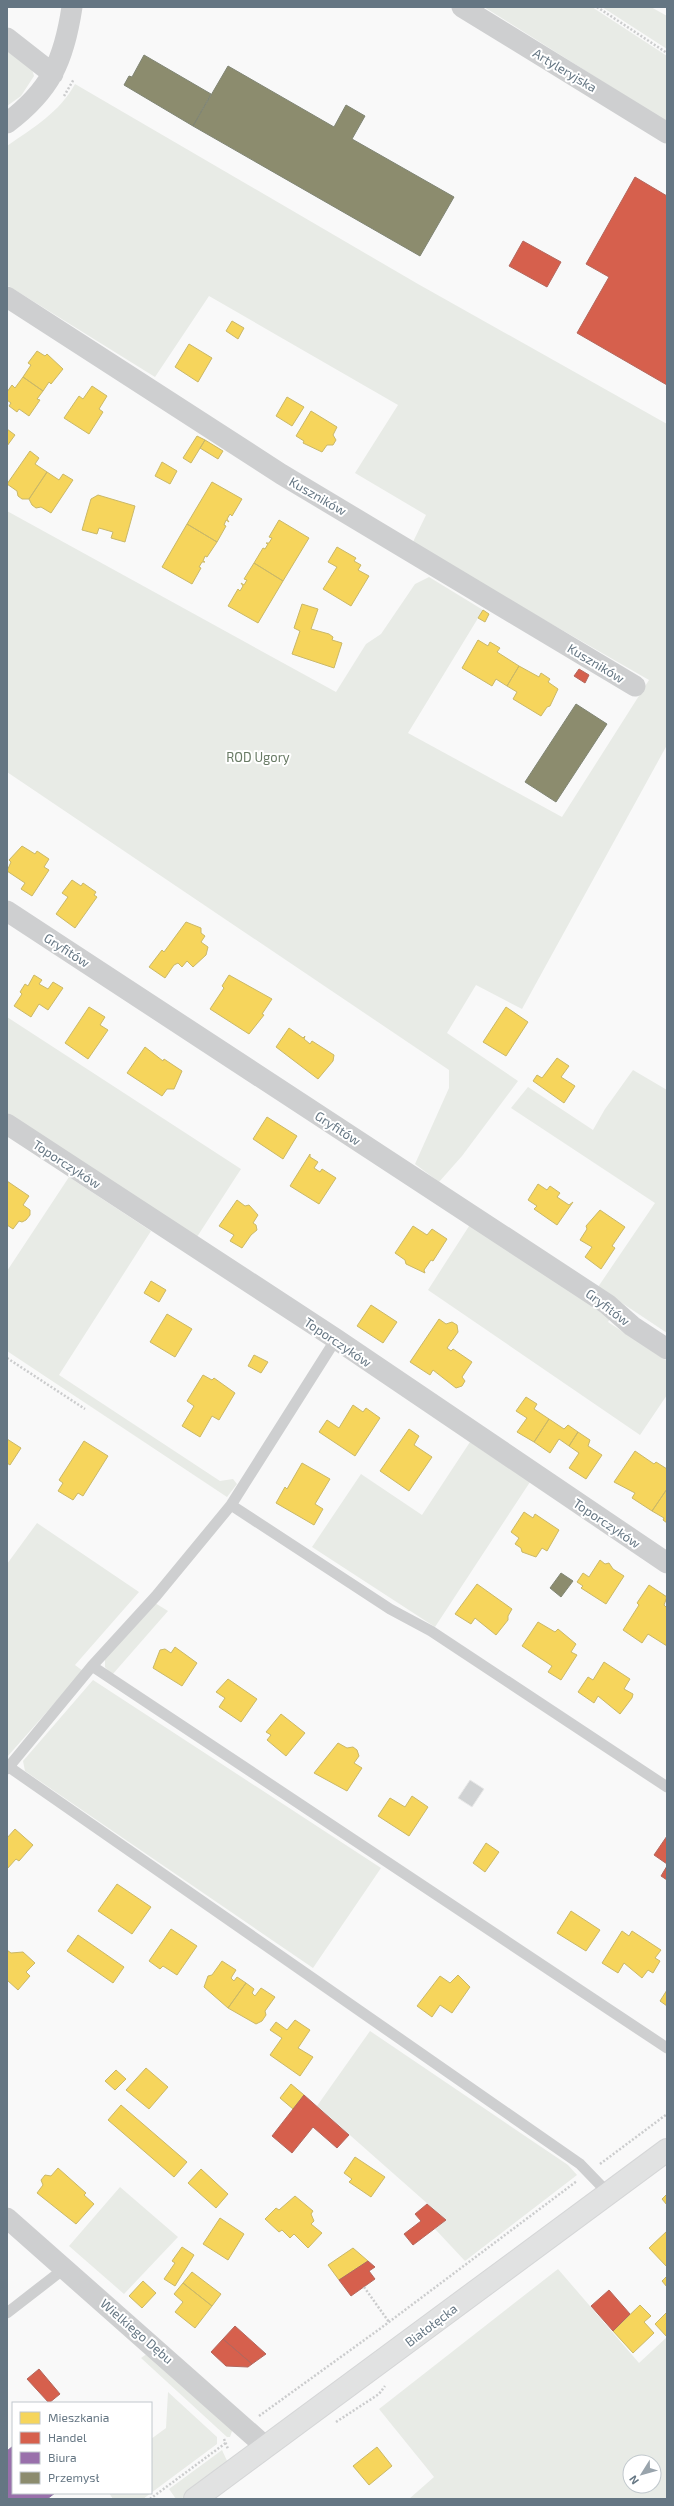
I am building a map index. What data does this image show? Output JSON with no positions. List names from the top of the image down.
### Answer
{
  "streets": {
    "street": [
      "Artyleryjska",
      "Kuszników",
      "Gryfitów",
      "Toporczyków",
      "Białołęcka",
      "Wielkiego Dębu"
    ]
  },
  "crossings": [
    ["Białołęcka", "Wielkiego Dębu"]
  ],
  "parks": ["ROD Ugory"],
  "legend": [
    "Mieszkania",
    "Handel",
    "Biura",
    "Przemysł"
  ],
  "north": "bottom left"
}
